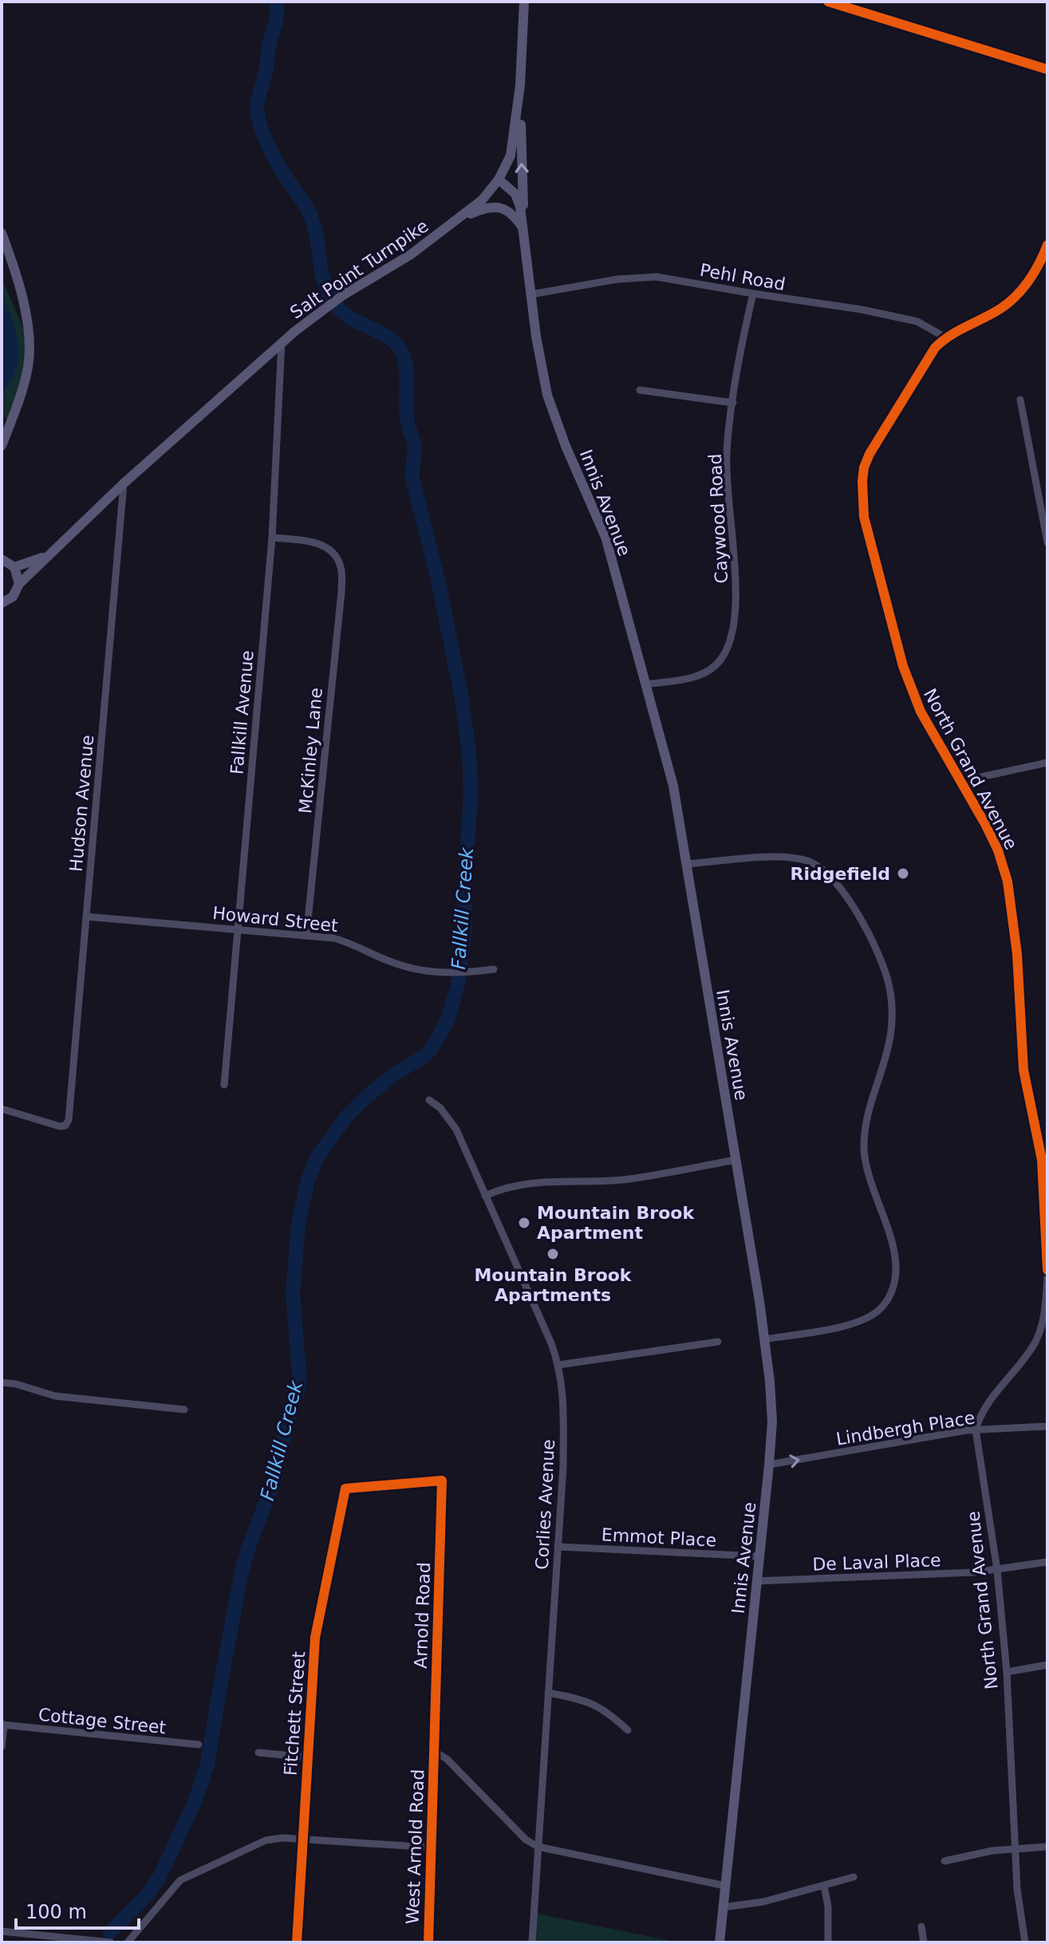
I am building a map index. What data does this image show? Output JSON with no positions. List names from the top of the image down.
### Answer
{
  "streets": {
    "main road": ["Salt Point Turnpike", "Innis Avenue"],
    "street": [
      "Pehl Road",
      "Caywood Road",
      "Fallkill Avenue",
      "McKinley Lane",
      "North Grand Avenue",
      "Hudson Avenue",
      "Howard Street",
      "Lindbergh Place",
      "Corlies Avenue",
      "Emmot Place",
      "De Laval Place",
      "Arnold Road",
      "Fitchett Street",
      "Cottage Street",
      "West Arnold Road"
    ]
  },
  "crossings": [
    ["Salt Point Turnpike", "Innis Avenue"],
    ["Salt Point Turnpike", "Fallkill Avenue"],
    ["Salt Point Turnpike", "Hudson Avenue"],
    ["Pehl Road", "Innis Avenue"],
    ["Pehl Road", "Caywood Road"],
    ["Pehl Road", "North Grand Avenue"],
    ["Innis Avenue", "Caywood Road"],
    ["Innis Avenue", "Lindbergh Place"],
    ["Innis Avenue", "Emmot Place"],
    ["Innis Avenue", "De Laval Place"],
    ["Fallkill Avenue", "McKinley Lane"],
    ["Fallkill Avenue", "Howard Street"],
    ["McKinley Lane", "Howard Street"],
    ["North Grand Avenue", "Lindbergh Place"],
    ["North Grand Avenue", "De Laval Place"],
    ["Hudson Avenue", "Howard Street"],
    ["Corlies Avenue", "Emmot Place"],
    ["Arnold Road", "Fitchett Street"],
    ["Arnold Road", "West Arnold Road"]
  ],
  "one_way": ["Lindbergh Place"],
  "water": ["Fallkill Creek"],
  "places": ["Ridgefield", "Mountain Brook Apartment", "Mountain Brook Apartments"],
  "scale_bar": "100 m"
}
